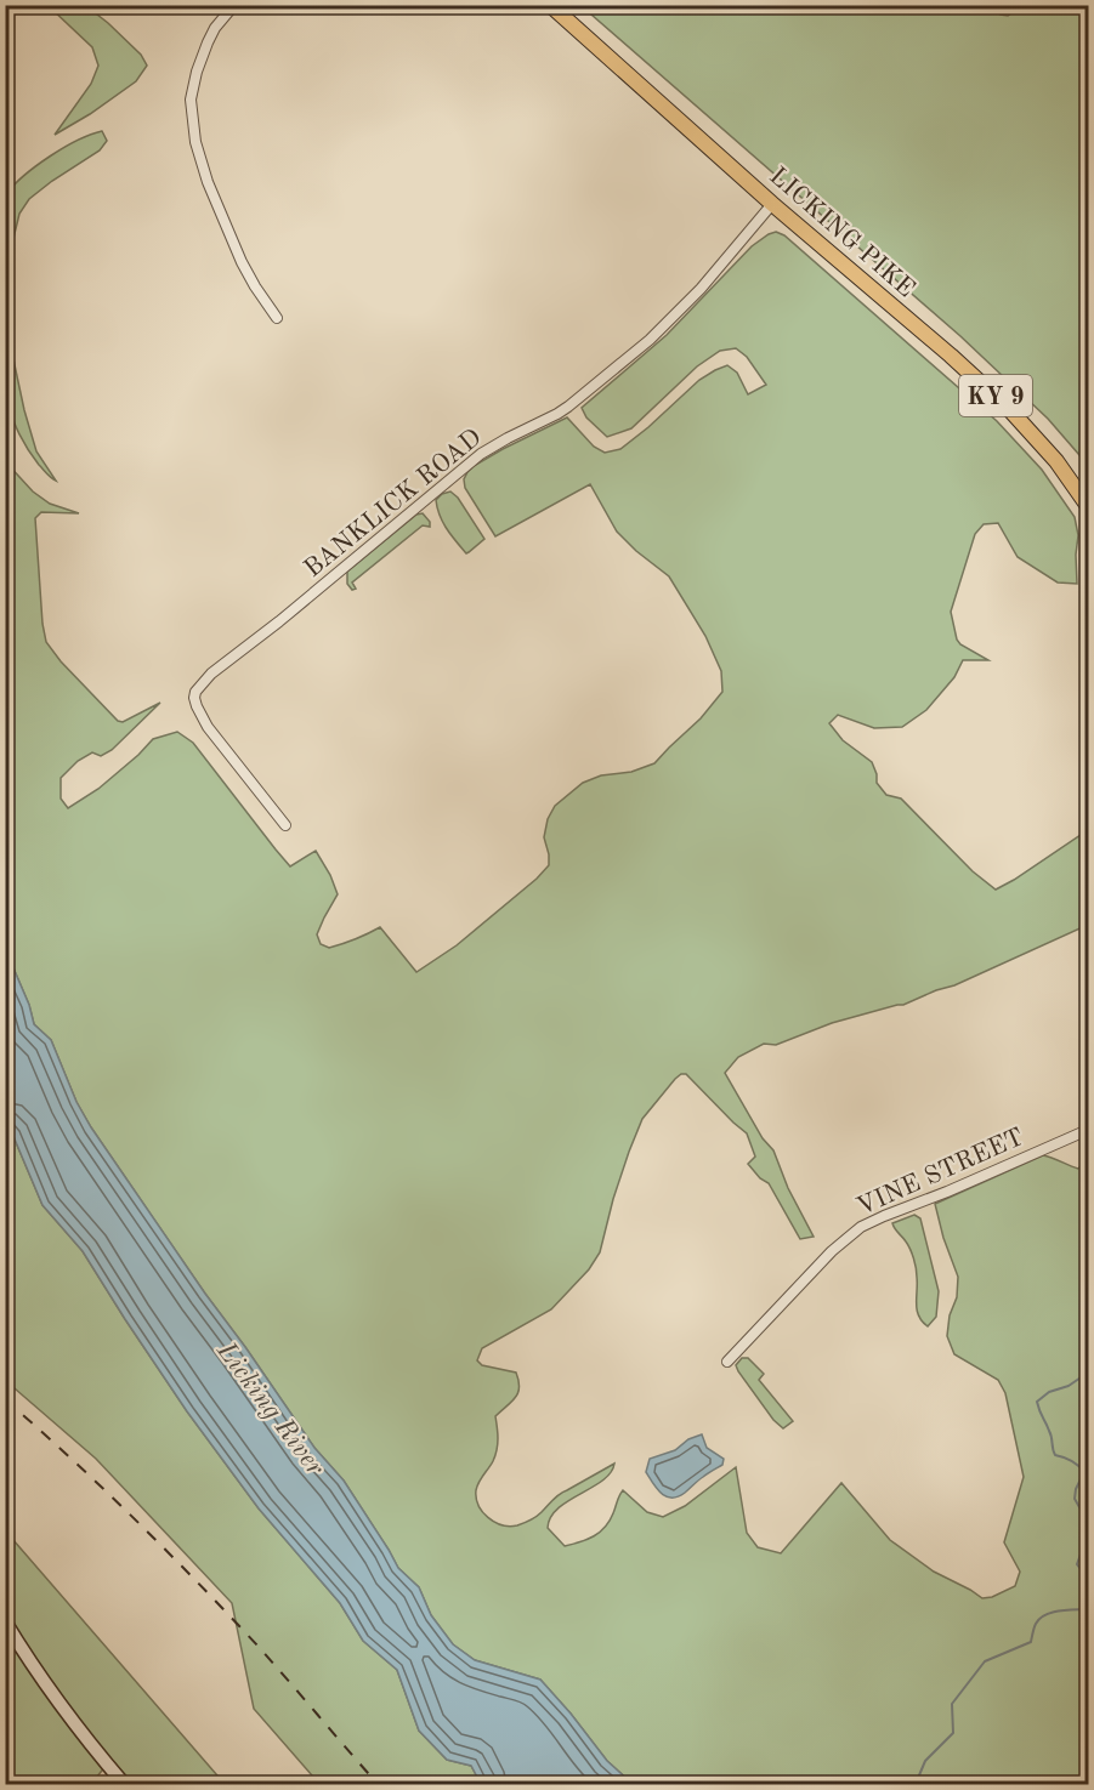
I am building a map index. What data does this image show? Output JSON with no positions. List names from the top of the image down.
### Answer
{
  "streets": {
    "main road": ["LICKING PIKE", "KY 9"],
    "street": ["BANKLICK ROAD", "VINE STREET"]
  },
  "crossings": [
    ["LICKING PIKE", "BANKLICK ROAD"]
  ],
  "water": ["Licking River"]
}
